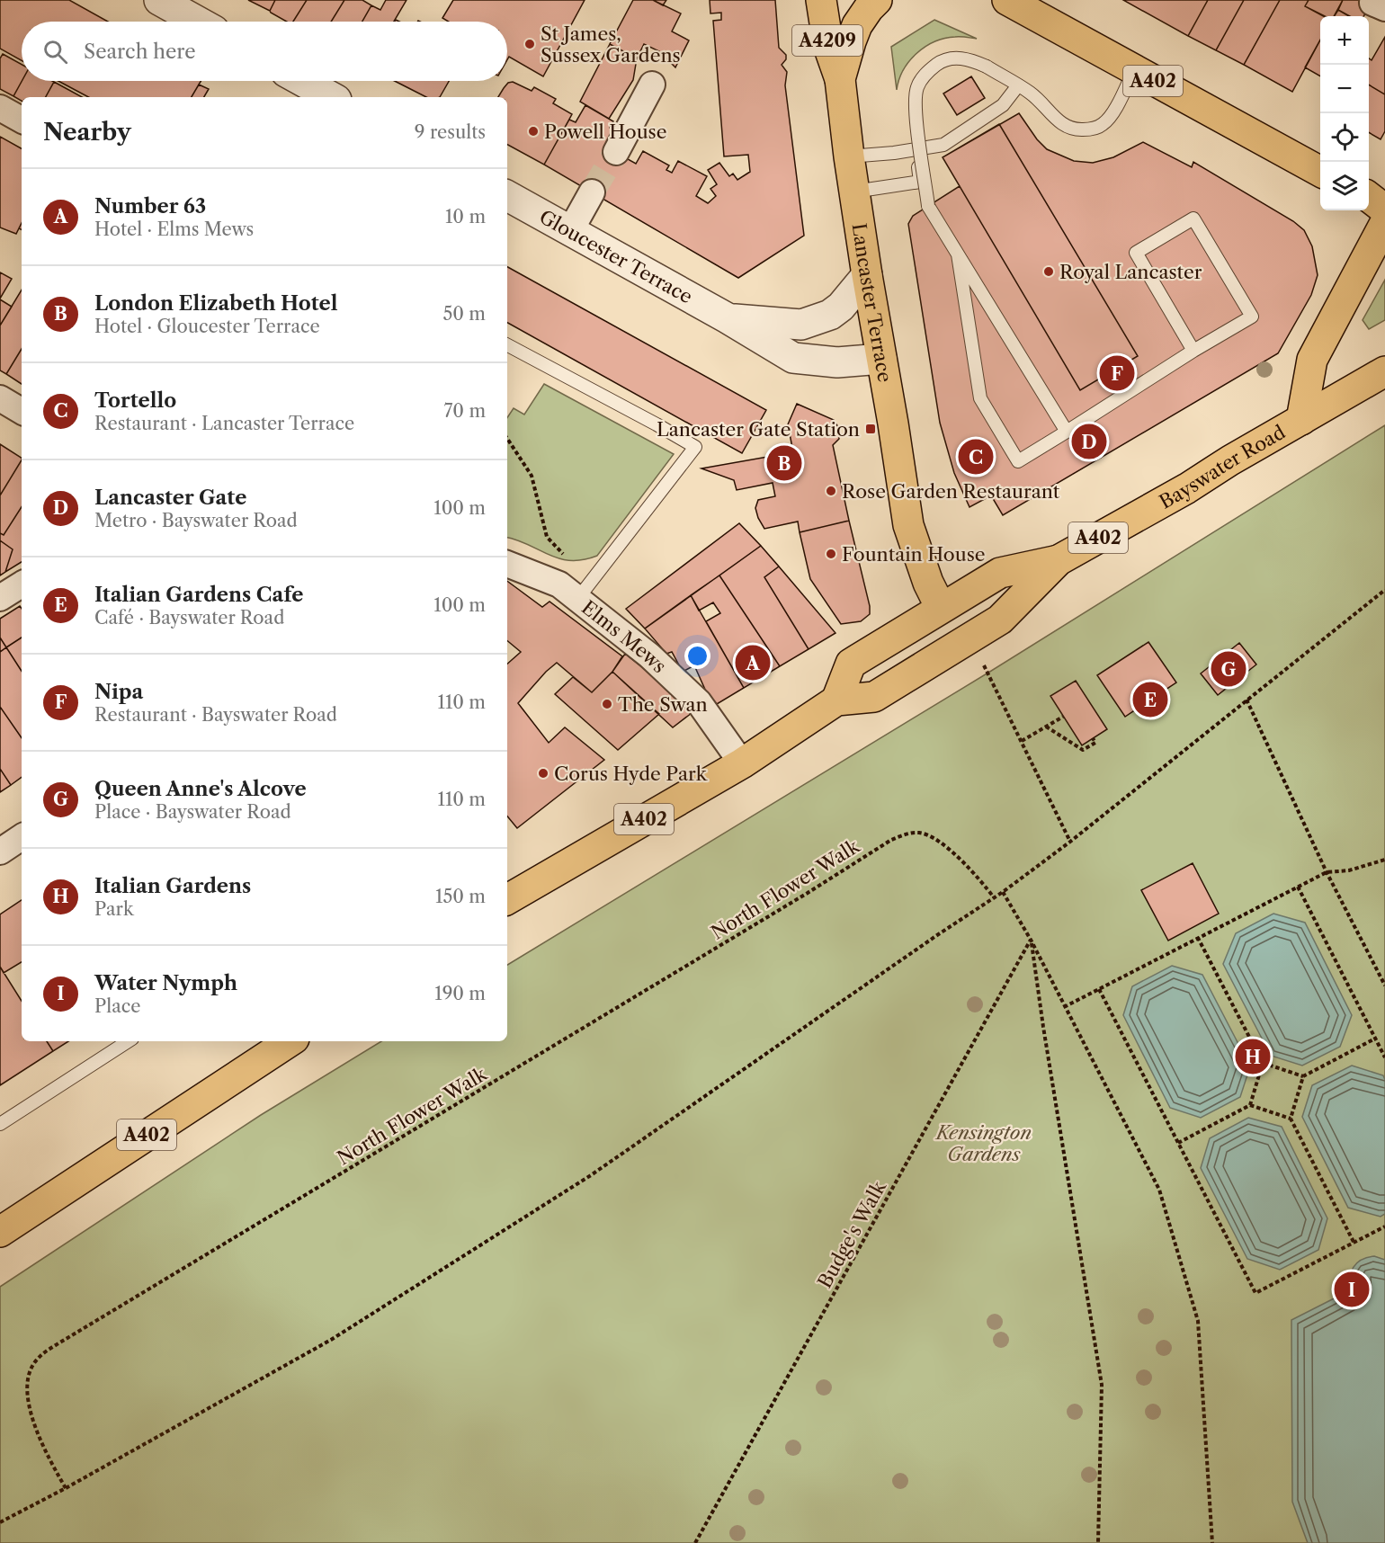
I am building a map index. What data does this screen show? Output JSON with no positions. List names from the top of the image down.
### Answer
{
  "streets": {
    "main road": [
      "A4209",
      "A402",
      "Lancaster Terrace",
      "Bayswater Road"
    ],
    "street": ["Gloucester Terrace", "Elms Mews"],
    "path": ["North Flower Walk", "Budge's Walk"]
  },
  "crossings": [
    ["A4209", "Lancaster Terrace"],
    ["Gloucester Terrace", "Lancaster Terrace"],
    ["Lancaster Terrace", "Bayswater Road"],
    ["Bayswater Road", "Elms Mews"]
  ],
  "parks": ["Kensington Gardens"],
  "places": {
    "other": [
      "St James, Sussex Gardens",
      "Powell House",
      "Royal Lancaster",
      "Rose Garden Restaurant",
      "Fountain House",
      "The Swan",
      "Corus Hyde Park"
    ],
    "transit": ["Lancaster Gate Station"]
  },
  "page": {
    "map_buttons": ["+", "−"],
    "search": "Search here",
    "heading": ["Nearby", "9 results"],
    "list": [
      {
        "mark": "A",
        "name": "Number 63",
        "note": "Hotel · Elms Mews",
        "value": "10 m"
      },
      {
        "mark": "B",
        "name": "London Elizabeth Hotel",
        "note": "Hotel · Gloucester Terrace",
        "value": "50 m"
      },
      {
        "mark": "C",
        "name": "Tortello",
        "note": "Restaurant · Lancaster Terrace",
        "value": "70 m"
      },
      {
        "mark": "D",
        "name": "Lancaster Gate",
        "note": "Metro · Bayswater Road",
        "value": "100 m"
      },
      {
        "mark": "E",
        "name": "Italian Gardens Cafe",
        "note": "Café · Bayswater Road",
        "value": "100 m"
      },
      {
        "mark": "F",
        "name": "Nipa",
        "note": "Restaurant · Bayswater Road",
        "value": "110 m"
      },
      {
        "mark": "G",
        "name": "Queen Anne's Alcove",
        "note": "Place · Bayswater Road",
        "value": "110 m"
      },
      {
        "mark": "H",
        "name": "Italian Gardens",
        "note": "Park",
        "value": "150 m"
      },
      {
        "mark": "I",
        "name": "Water Nymph",
        "note": "Place",
        "value": "190 m"
      }
    ],
    "pins": [
      "F",
      "D",
      "C",
      "B",
      "A",
      "G",
      "E",
      "H",
      "I"
    ]
  }
}
